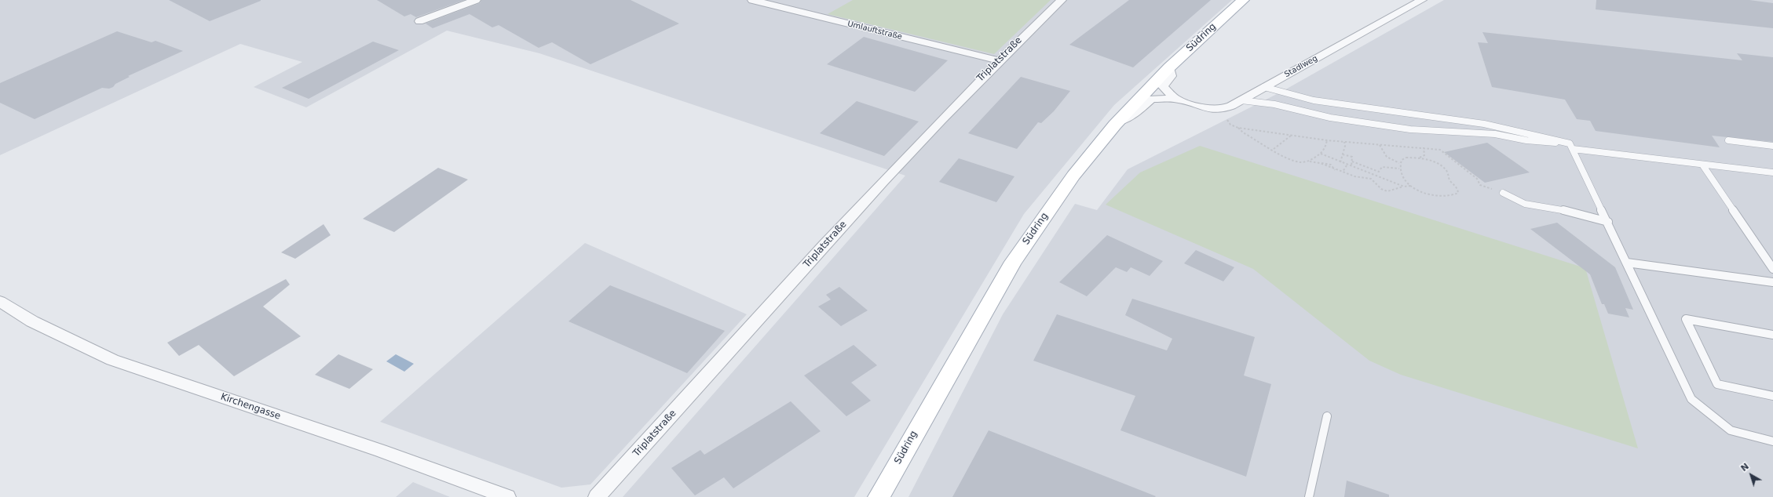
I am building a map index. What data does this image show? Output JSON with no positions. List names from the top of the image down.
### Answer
{
  "streets": {
    "main road": ["Südring"],
    "street": [
      "Umlauftstraße",
      "Triplatstraße",
      "Stadlweg",
      "Kirchengasse"
    ]
  },
  "crossings": [
    ["Umlauftstraße", "Triplatstraße"]
  ],
  "north": "top left"
}
